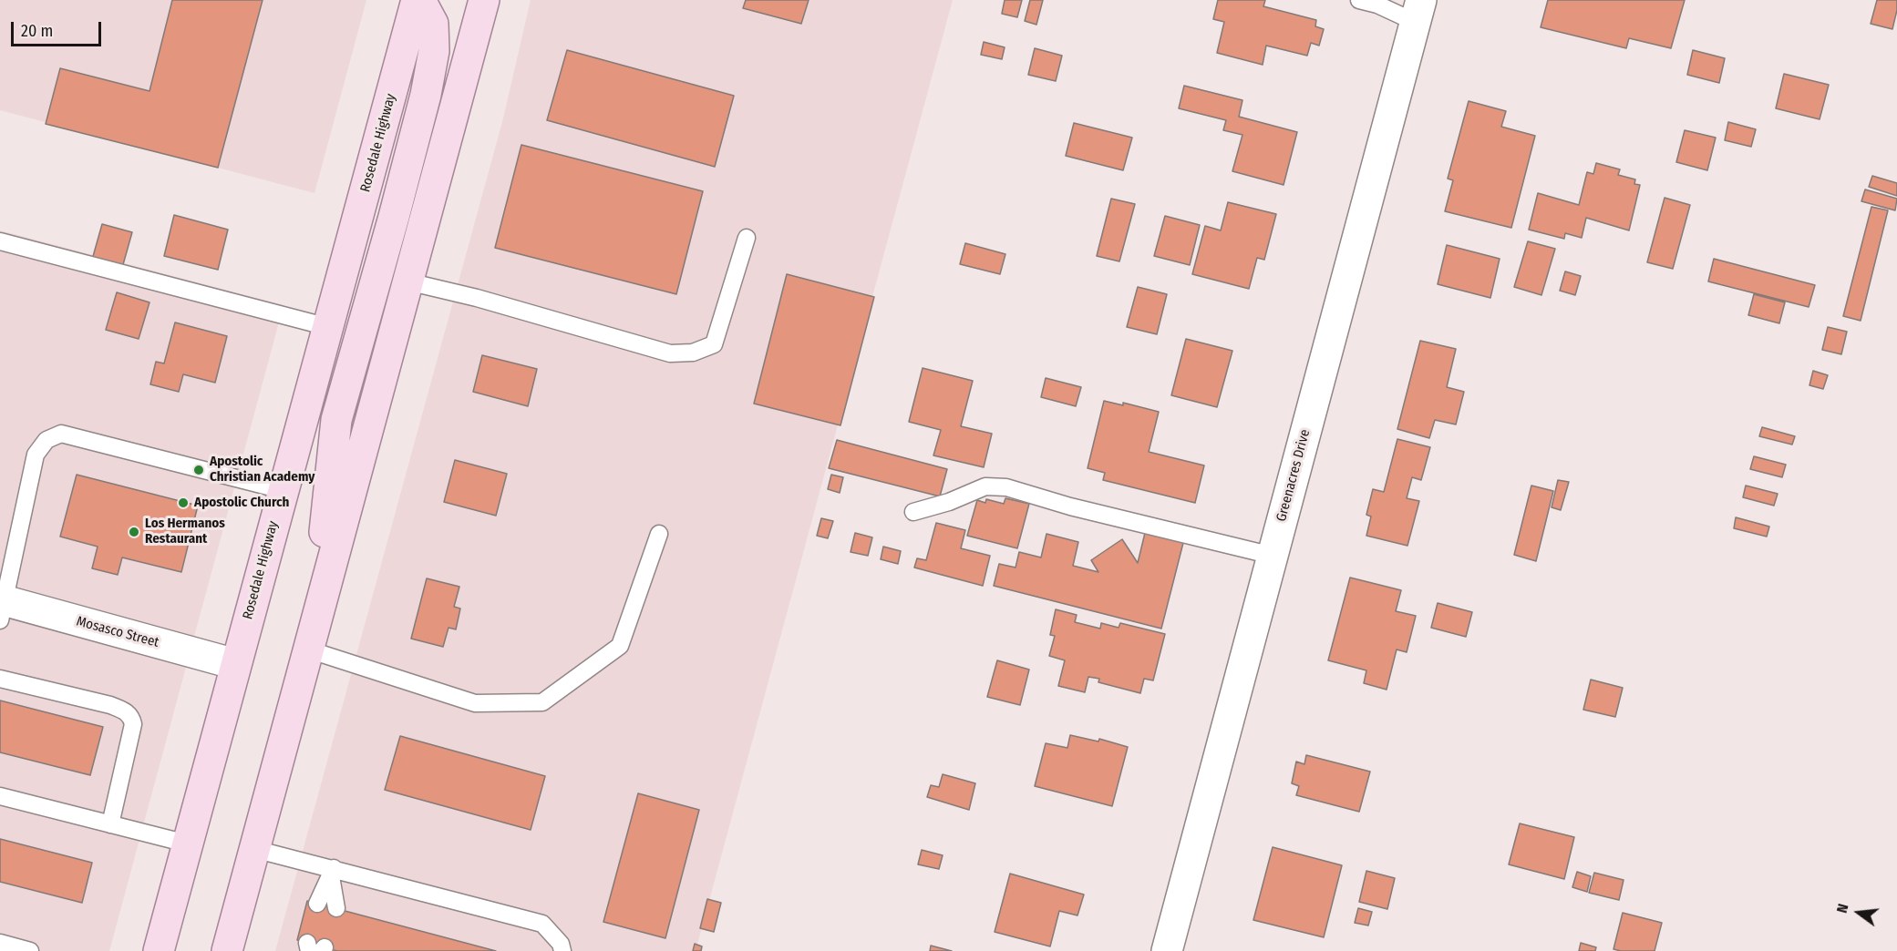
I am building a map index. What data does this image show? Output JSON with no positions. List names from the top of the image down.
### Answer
{
  "streets": {
    "main road": ["Rosedale Highway"],
    "street": ["Greenacres Drive", "Mosasco Street"]
  },
  "crossings": [
    ["Rosedale Highway", "Mosasco Street"]
  ],
  "places": ["Apostolic Christian Academy", "Apostolic Church", "Los Hermanos Restaurant"],
  "scale_bar": "20 m",
  "north": "left"
}
